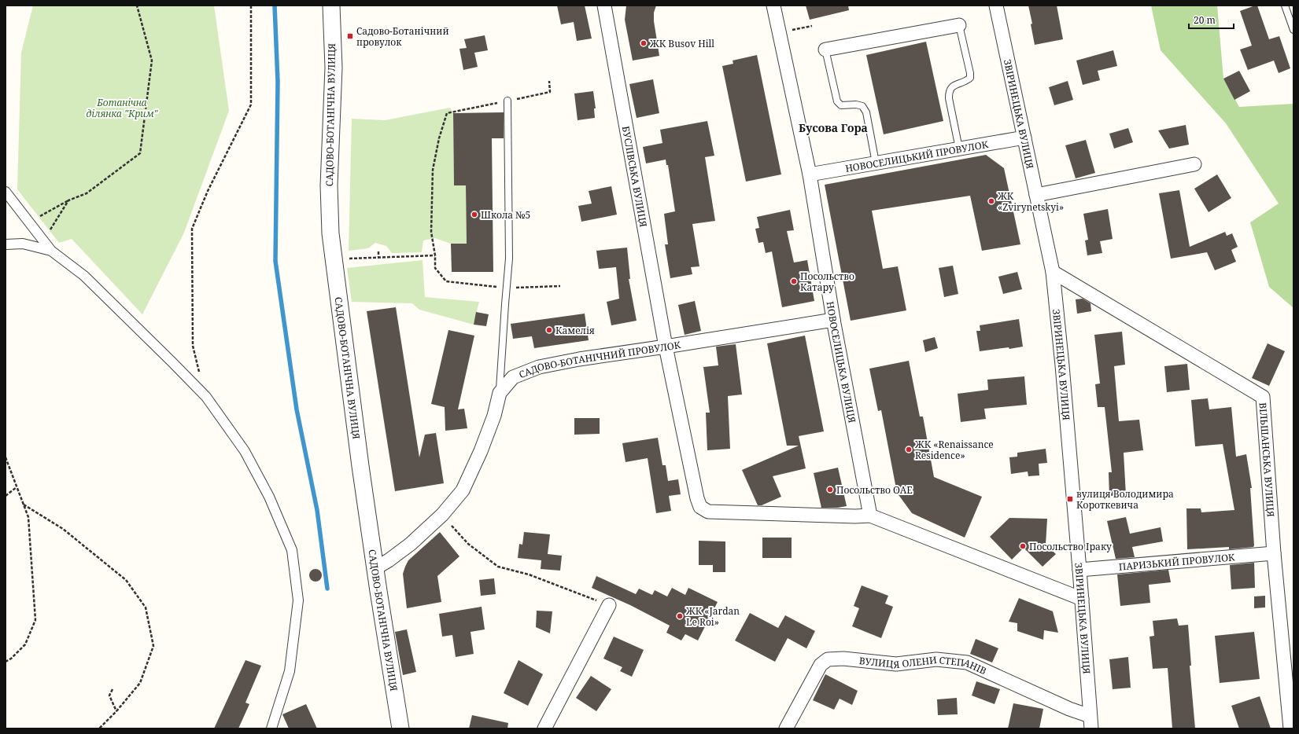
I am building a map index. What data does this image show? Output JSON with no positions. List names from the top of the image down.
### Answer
{
  "streets": {
    "street": [
      "ЗВІРИНЕЦЬКА ВУЛИЦЯ",
      "САДОВО-БОТАНІЧНА ВУЛИЦЯ",
      "НОВОСЕЛИЦЬКИЙ ПРОВУЛОК",
      "БУСЛІВСЬКА ВУЛИЦЯ",
      "САДОВО-БОТАНІЧНИЙ ПРОВУЛОК",
      "НОВОСЕЛИЦЬКА ВУЛИЦЯ",
      "ВІЛЬШАНСЬКА ВУЛИЦЯ",
      "ПАРИЗЬКИЙ ПРОВУЛОК",
      "ВУЛИЦЯ ОЛЕНИ СТЕПАНІВ"
    ]
  },
  "crossings": [
    ["ЗВІРИНЕЦЬКА ВУЛИЦЯ", "НОВОСЕЛИЦЬКИЙ ПРОВУЛОК"],
    ["ЗВІРИНЕЦЬКА ВУЛИЦЯ", "ВІЛЬШАНСЬКА ВУЛИЦЯ"],
    ["ЗВІРИНЕЦЬКА ВУЛИЦЯ", "ПАРИЗЬКИЙ ПРОВУЛОК"],
    ["ЗВІРИНЕЦЬКА ВУЛИЦЯ", "ВУЛИЦЯ ОЛЕНИ СТЕПАНІВ"],
    ["САДОВО-БОТАНІЧНА ВУЛИЦЯ", "САДОВО-БОТАНІЧНИЙ ПРОВУЛОК"],
    ["НОВОСЕЛИЦЬКИЙ ПРОВУЛОК", "НОВОСЕЛИЦЬКА ВУЛИЦЯ"],
    ["БУСЛІВСЬКА ВУЛИЦЯ", "САДОВО-БОТАНІЧНИЙ ПРОВУЛОК"],
    ["САДОВО-БОТАНІЧНИЙ ПРОВУЛОК", "НОВОСЕЛИЦЬКА ВУЛИЦЯ"],
    ["ВІЛЬШАНСЬКА ВУЛИЦЯ", "ПАРИЗЬКИЙ ПРОВУЛОК"]
  ],
  "districts": ["Бусова Гора"],
  "parks": ["Ботанічна ділянка \"Крим\""],
  "places": {
    "transit": ["Садово-Ботанічний провулок", "вулиця Володимира Короткевича"],
    "other": [
      "ЖК Busov Hill",
      "ЖК «Zvirynetskyi»",
      "Школа №5",
      "Посольство Катару",
      "Камелія",
      "ЖК «Renaissance Residence»",
      "Посольство ОАЕ",
      "Посольство Іраку",
      "ЖК «Jardan Le Roi»"
    ]
  },
  "scale_bar": "20 m"
}
